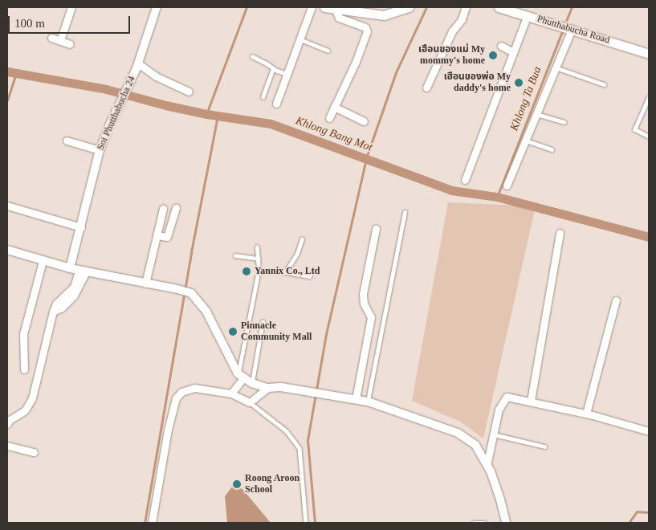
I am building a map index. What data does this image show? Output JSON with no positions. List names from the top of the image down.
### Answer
{
  "streets": {
    "main road": ["Phutthabucha Road"],
    "street": ["Soi Phutthabucha 24"]
  },
  "water": ["Khlong Ta Bua", "Khlong Bang Mot"],
  "places": [
    "เฮือนของแม่ My mommy's home",
    "เฮือนของพ่อ My daddy's home",
    "Yannix Co., Ltd",
    "Pinnacle Community Mall",
    "Roong Aroon School"
  ],
  "scale_bar": "100 m"
}
